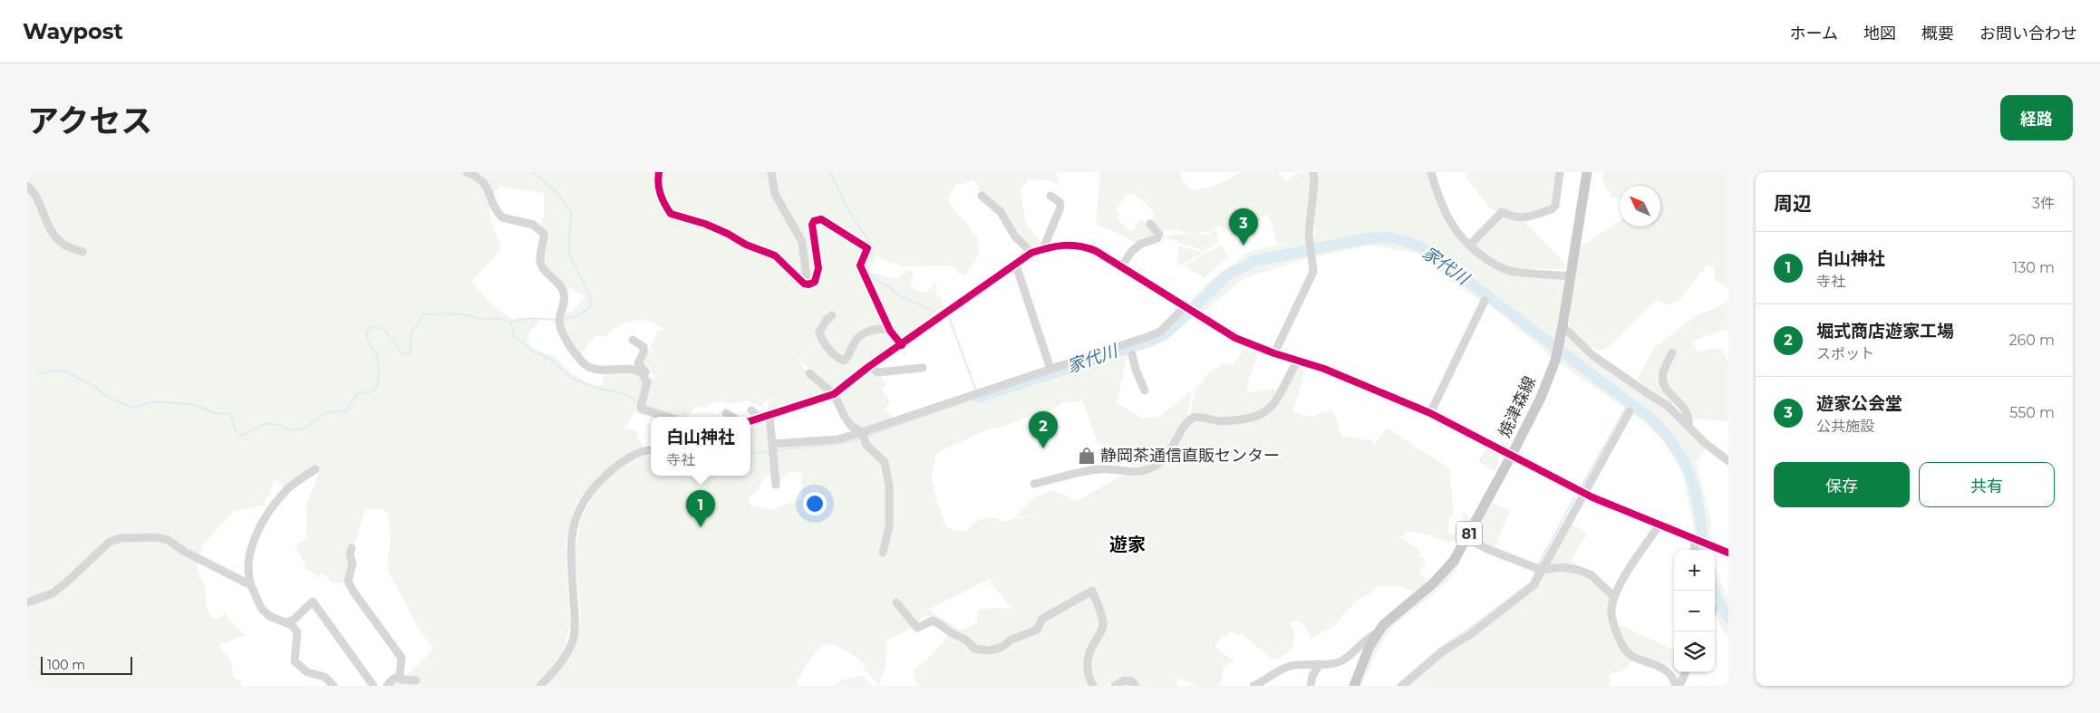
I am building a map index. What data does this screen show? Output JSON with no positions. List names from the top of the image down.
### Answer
{
  "streets": {
    "main road": ["焼津森線", "81"]
  },
  "districts": ["遊家"],
  "water": ["家代川"],
  "places": {
    "shop": ["静岡茶通信直販センター"]
  },
  "scale_bar": "100 m",
  "north": "top left",
  "page": {
    "header": "Waypost",
    "nav": [
      "ホーム",
      "地図",
      "概要",
      "お問い合わせ"
    ],
    "title": "アクセス",
    "buttons": [
      "経路",
      ["保存", "共有"]
    ],
    "heading": ["周辺", "3件"],
    "pins": ["3", "2", "1"],
    "list": [
      {
        "mark": "1",
        "name": "白山神社",
        "note": "寺社",
        "value": "130 m"
      },
      {
        "mark": "2",
        "name": "堀式商店遊家工場",
        "note": "スポット",
        "value": "260 m"
      },
      {
        "mark": "3",
        "name": "遊家公会堂",
        "note": "公共施設",
        "value": "550 m"
      }
    ],
    "popup": ["白山神社", "寺社"],
    "map_buttons": ["+", "−"],
    "scale": "100 m"
  }
}
